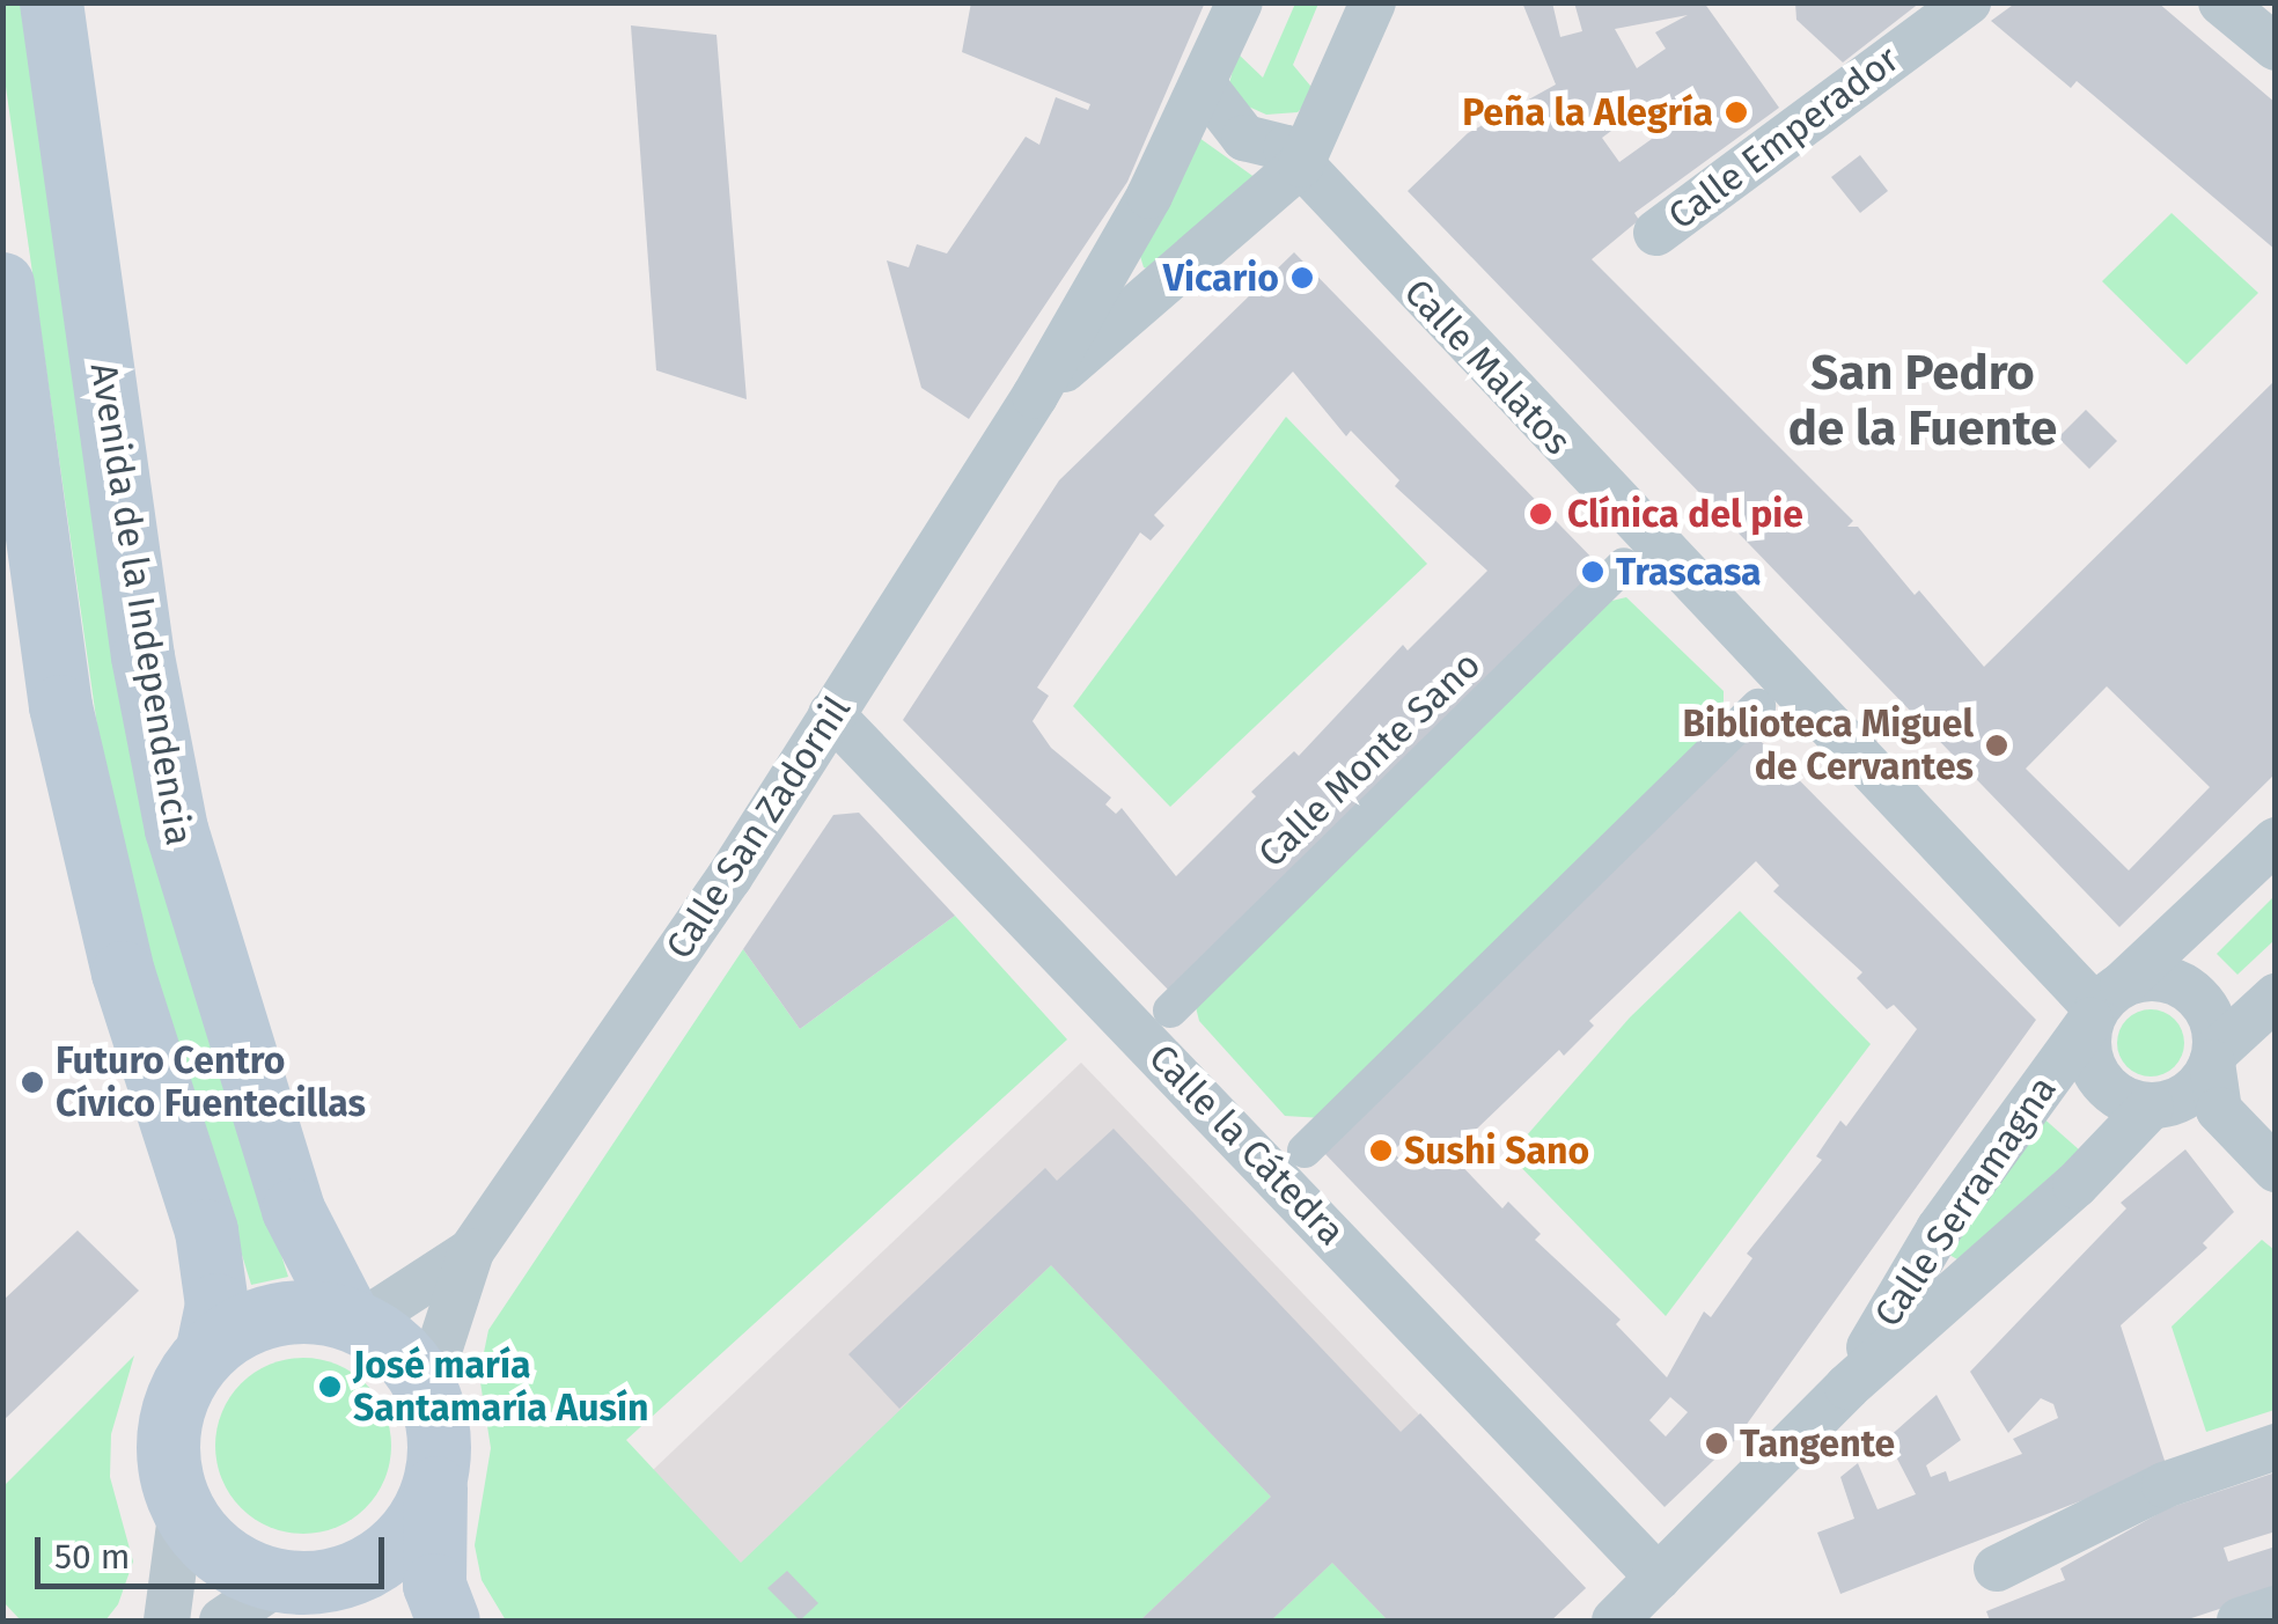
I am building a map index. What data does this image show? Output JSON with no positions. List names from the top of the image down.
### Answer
{
  "streets": {
    "main road": ["Avenida de la Independencia"],
    "street": [
      "Calle Emperador",
      "Calle Malatos",
      "Calle Monte Sano",
      "Calle San Zadornil",
      "Calle la Cátedra",
      "Calle Serramagna"
    ]
  },
  "crossings": [
    ["Calle Malatos", "Calle San Zadornil"],
    ["Calle Malatos", "Calle Serramagna"],
    ["Avenida de la Independencia", "Calle San Zadornil"],
    ["Calle San Zadornil", "Calle la Cátedra"],
    ["Calle la Cátedra", "Calle Serramagna"]
  ],
  "districts": ["San Pedro de la Fuente"],
  "places": [
    "Peña la Alegría",
    "Vicario",
    "Clínica del pie",
    "Trascasa",
    "Biblioteca Miguel de Cervantes",
    "Futuro Centro Cívico Fuentecillas",
    "Sushi Sano",
    "José maría Santamaría Ausín",
    "Tangente"
  ],
  "scale_bar": "50 m"
}
